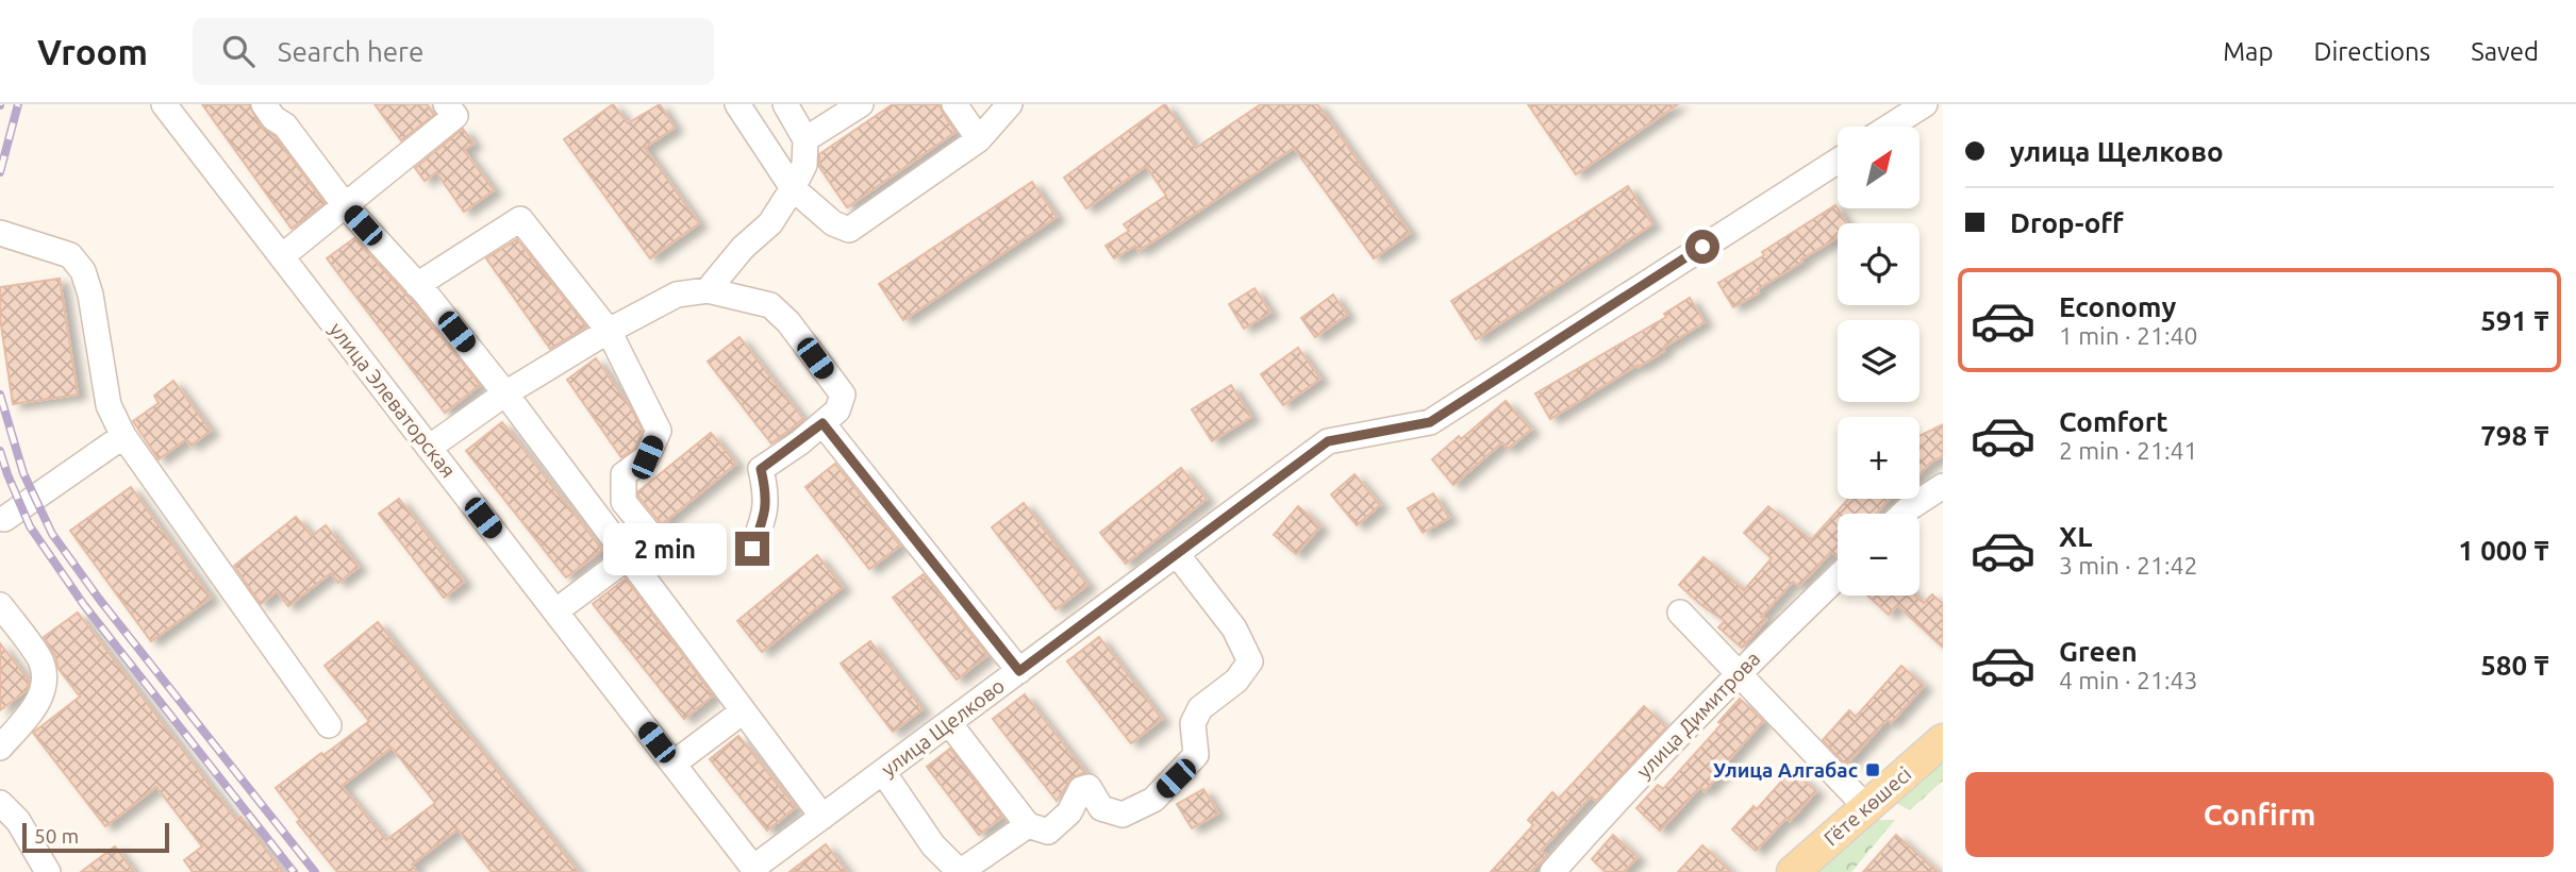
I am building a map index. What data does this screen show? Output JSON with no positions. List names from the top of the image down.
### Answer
{
  "streets": {
    "main road": ["Гёте көшесі"],
    "street": ["улица Элеваторская", "улица Димитрова", "улица Щелково"]
  },
  "crossings": [
    ["улица Элеваторская", "улица Щелково"]
  ],
  "places": {
    "transit": ["Улица Алгабас"]
  },
  "scale_bar": "50 m",
  "north": "top right",
  "page": {
    "header": "Vroom",
    "search": "Search here",
    "nav": ["Map", "Directions", "Saved"],
    "banner": ["улица Щелково", "Drop-off"],
    "map_buttons": ["+", "−"],
    "list": [
      {
        "name": "Economy",
        "note": "1 min · 21:40",
        "value": "591 ₸"
      },
      {
        "name": "Comfort",
        "note": "2 min · 21:41",
        "value": "798 ₸"
      },
      {
        "name": "XL",
        "note": "3 min · 21:42",
        "value": "1 000 ₸"
      },
      {
        "name": "Green",
        "note": "4 min · 21:43",
        "value": "580 ₸"
      }
    ],
    "bubble": "2 min",
    "buttons": "Confirm",
    "scale": "50 m"
  }
}
